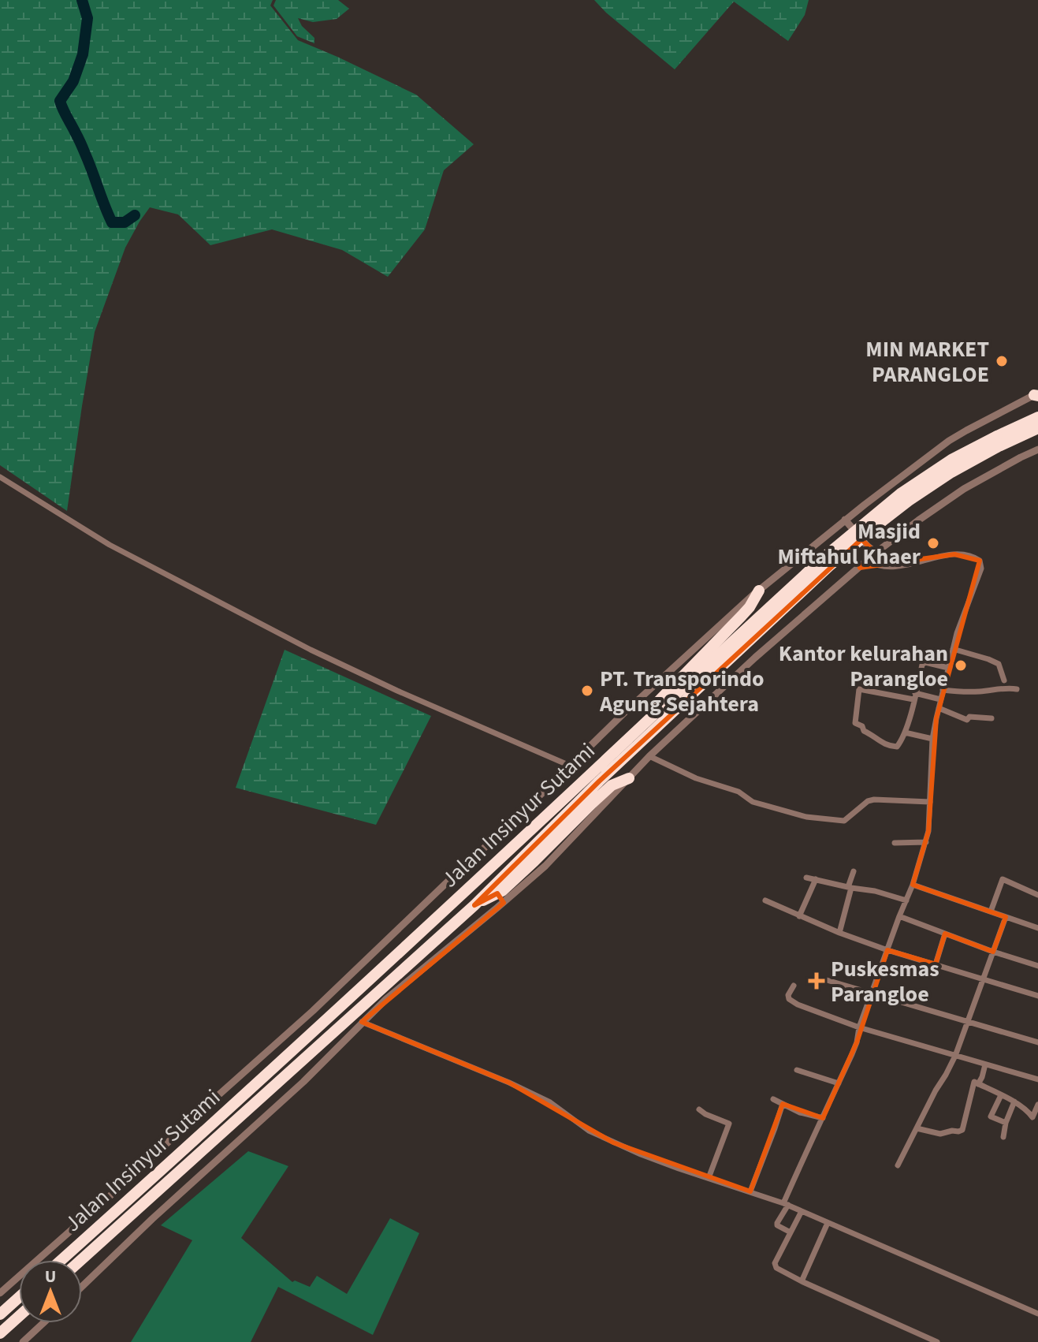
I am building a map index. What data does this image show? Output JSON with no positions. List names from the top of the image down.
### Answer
{
  "streets": {
    "highway": ["Jalan Insinyur Sutami"]
  },
  "places": {
    "other": [
      "MIN MARKET PARANGLOE",
      "Masjid Miftahul Khaer",
      "Kantor kelurahan Parangloe",
      "PT. Transporindo Agung Sejahtera"
    ],
    "health": ["Puskesmas Parangloe"]
  },
  "north": "top"
}
